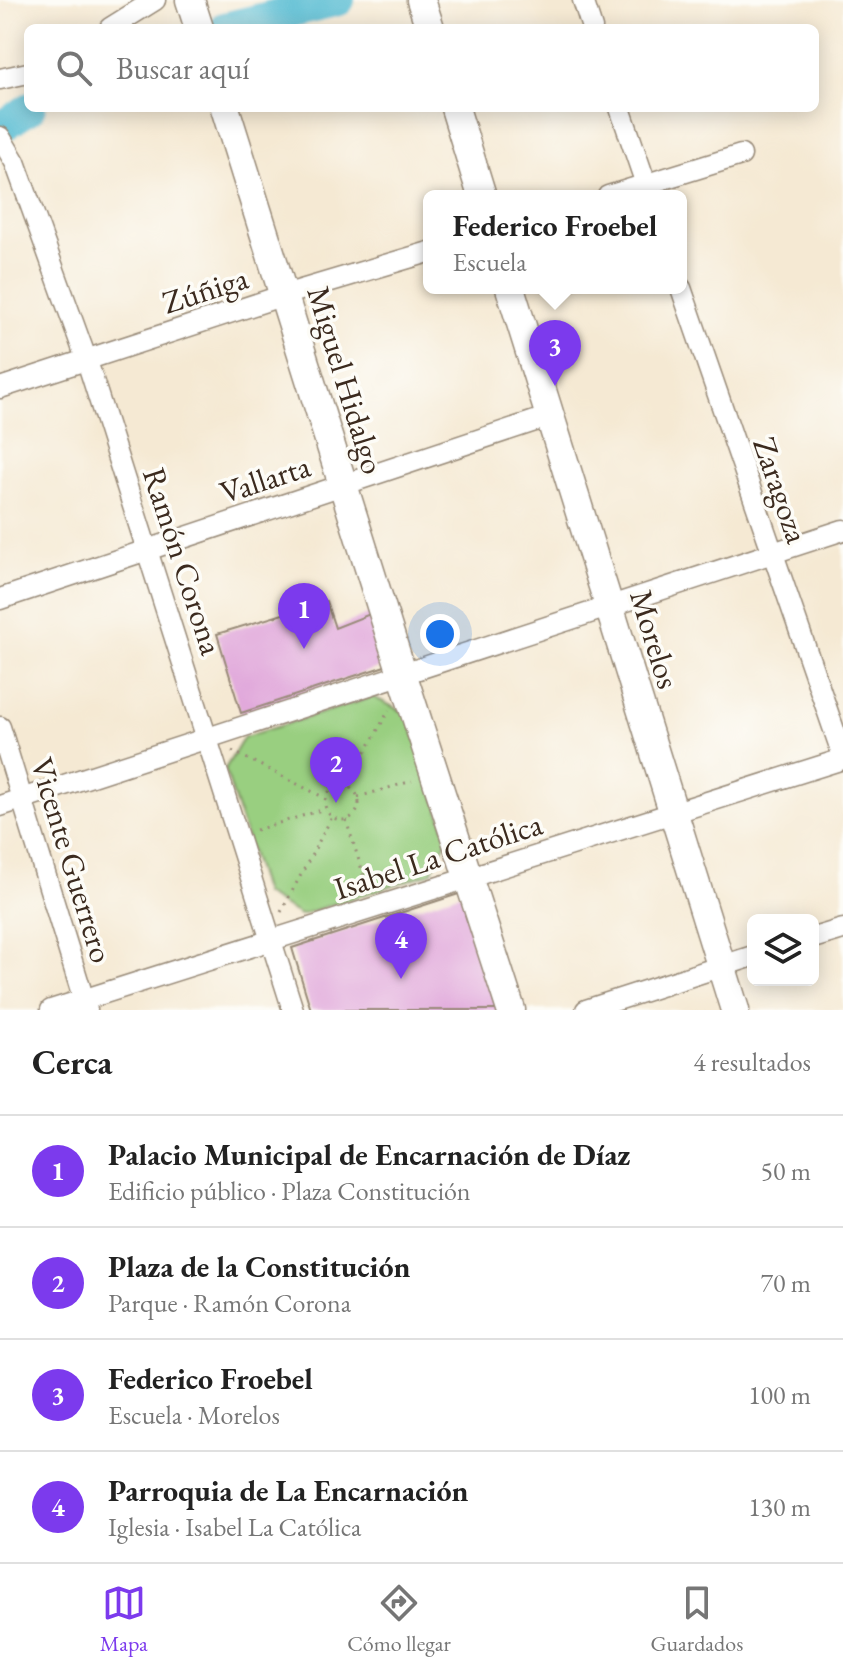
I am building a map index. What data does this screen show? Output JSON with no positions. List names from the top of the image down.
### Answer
{
  "streets": {
    "street": [
      "Zúñiga",
      "Miguel Hidalgo",
      "Vallarta",
      "Zaragoza",
      "Ramón Corona",
      "Morelos",
      "Isabel La Católica",
      "Vicente Guerrero"
    ]
  },
  "crossings": [
    ["Zúñiga", "Miguel Hidalgo"],
    ["Zúñiga", "Ramón Corona"],
    ["Miguel Hidalgo", "Vallarta"],
    ["Miguel Hidalgo", "Isabel La Católica"],
    ["Vallarta", "Ramón Corona"],
    ["Vallarta", "Morelos"],
    ["Zaragoza", "Isabel La Católica"],
    ["Ramón Corona", "Isabel La Católica"],
    ["Morelos", "Isabel La Católica"],
    ["Isabel La Católica", "Vicente Guerrero"]
  ],
  "page": {
    "search": "Buscar aquí",
    "popup": ["Federico Froebel", "Escuela"],
    "pins": [
      "3",
      "1",
      "2",
      "4"
    ],
    "heading": ["Cerca", "4 resultados"],
    "list": [
      {
        "mark": "1",
        "name": "Palacio Municipal de Encarnación de Díaz",
        "note": "Edificio público · Plaza Constitución",
        "value": "50 m"
      },
      {
        "mark": "2",
        "name": "Plaza de la Constitución",
        "note": "Parque · Ramón Corona",
        "value": "70 m"
      },
      {
        "mark": "3",
        "name": "Federico Froebel",
        "note": "Escuela · Morelos",
        "value": "100 m"
      },
      {
        "mark": "4",
        "name": "Parroquia de La Encarnación",
        "note": "Iglesia · Isabel La Católica",
        "value": "130 m"
      }
    ],
    "nav": ["Mapa", "Cómo llegar", "Guardados"]
  }
}
